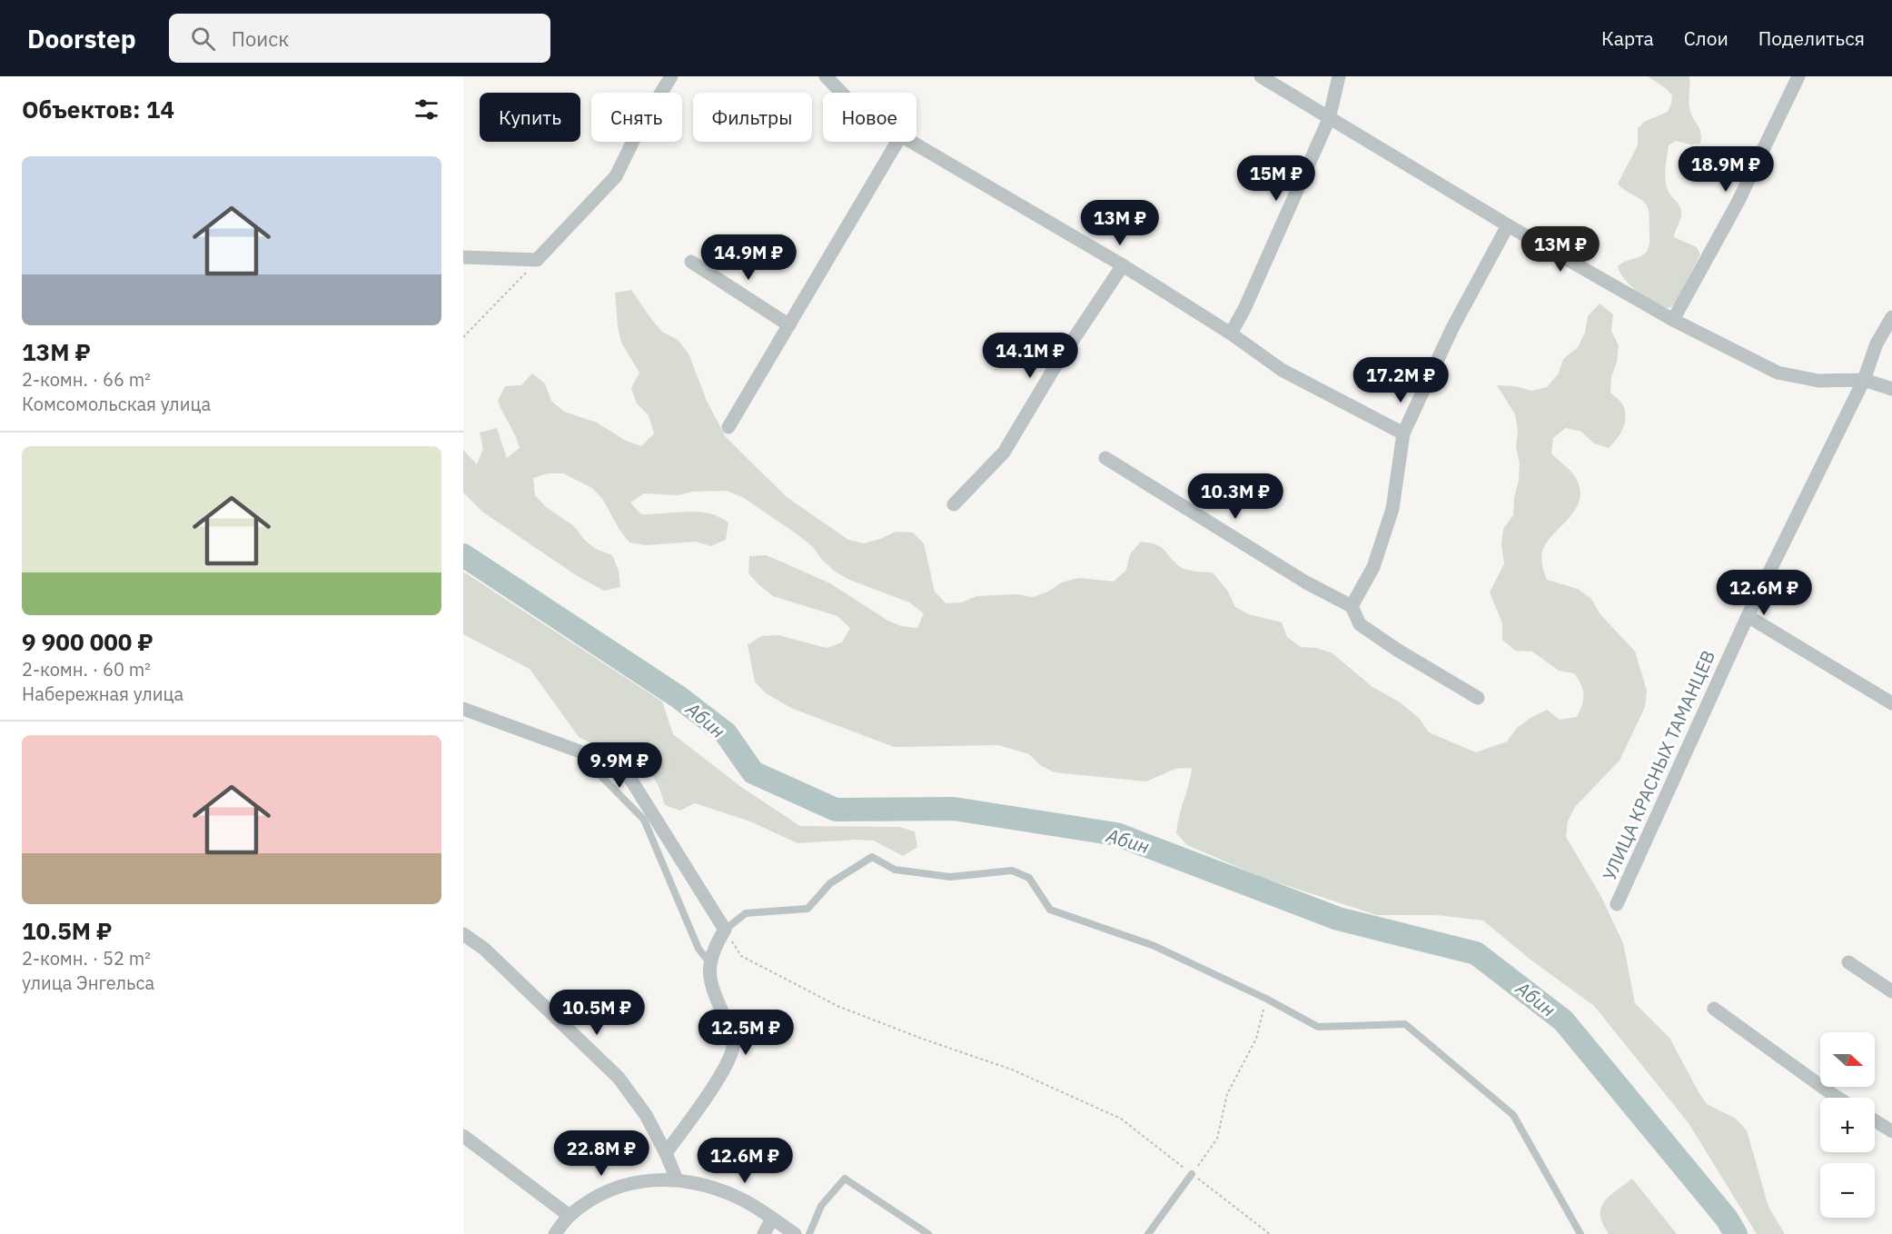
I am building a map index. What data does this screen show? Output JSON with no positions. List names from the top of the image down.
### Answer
{
  "streets": {
    "street": ["УЛИЦА КРАСНЫХ ТАМАНЦЕВ"]
  },
  "water": ["Абин"],
  "north": "right",
  "page": {
    "header": "Doorstep",
    "search": "Поиск",
    "nav": ["Карта", "Слои", "Поделиться"],
    "heading": "Объектов: 14",
    "chip": [
      "Купить",
      "Снять",
      "Фильтры",
      "Новое"
    ],
    "list": [
      {
        "name": "13M ₽",
        "note": "2-комн. · 66 m² · Комсомольская улица"
      },
      {
        "name": "9 900 000 ₽",
        "note": "2-комн. · 60 m² · Набережная улица"
      },
      {
        "name": "10.5M ₽",
        "note": "2-комн. · 52 m² · улица Энгельса"
      }
    ],
    "price": [
      "18.9M ₽",
      "15M ₽",
      "13M ₽",
      "13M ₽",
      "14.9M ₽",
      "14.1M ₽",
      "17.2M ₽",
      "10.3M ₽",
      "12.6M ₽",
      "9.9M ₽",
      "10.5M ₽",
      "12.5M ₽",
      "22.8M ₽",
      "12.6M ₽"
    ],
    "map_buttons": ["+", "−"]
  }
}
